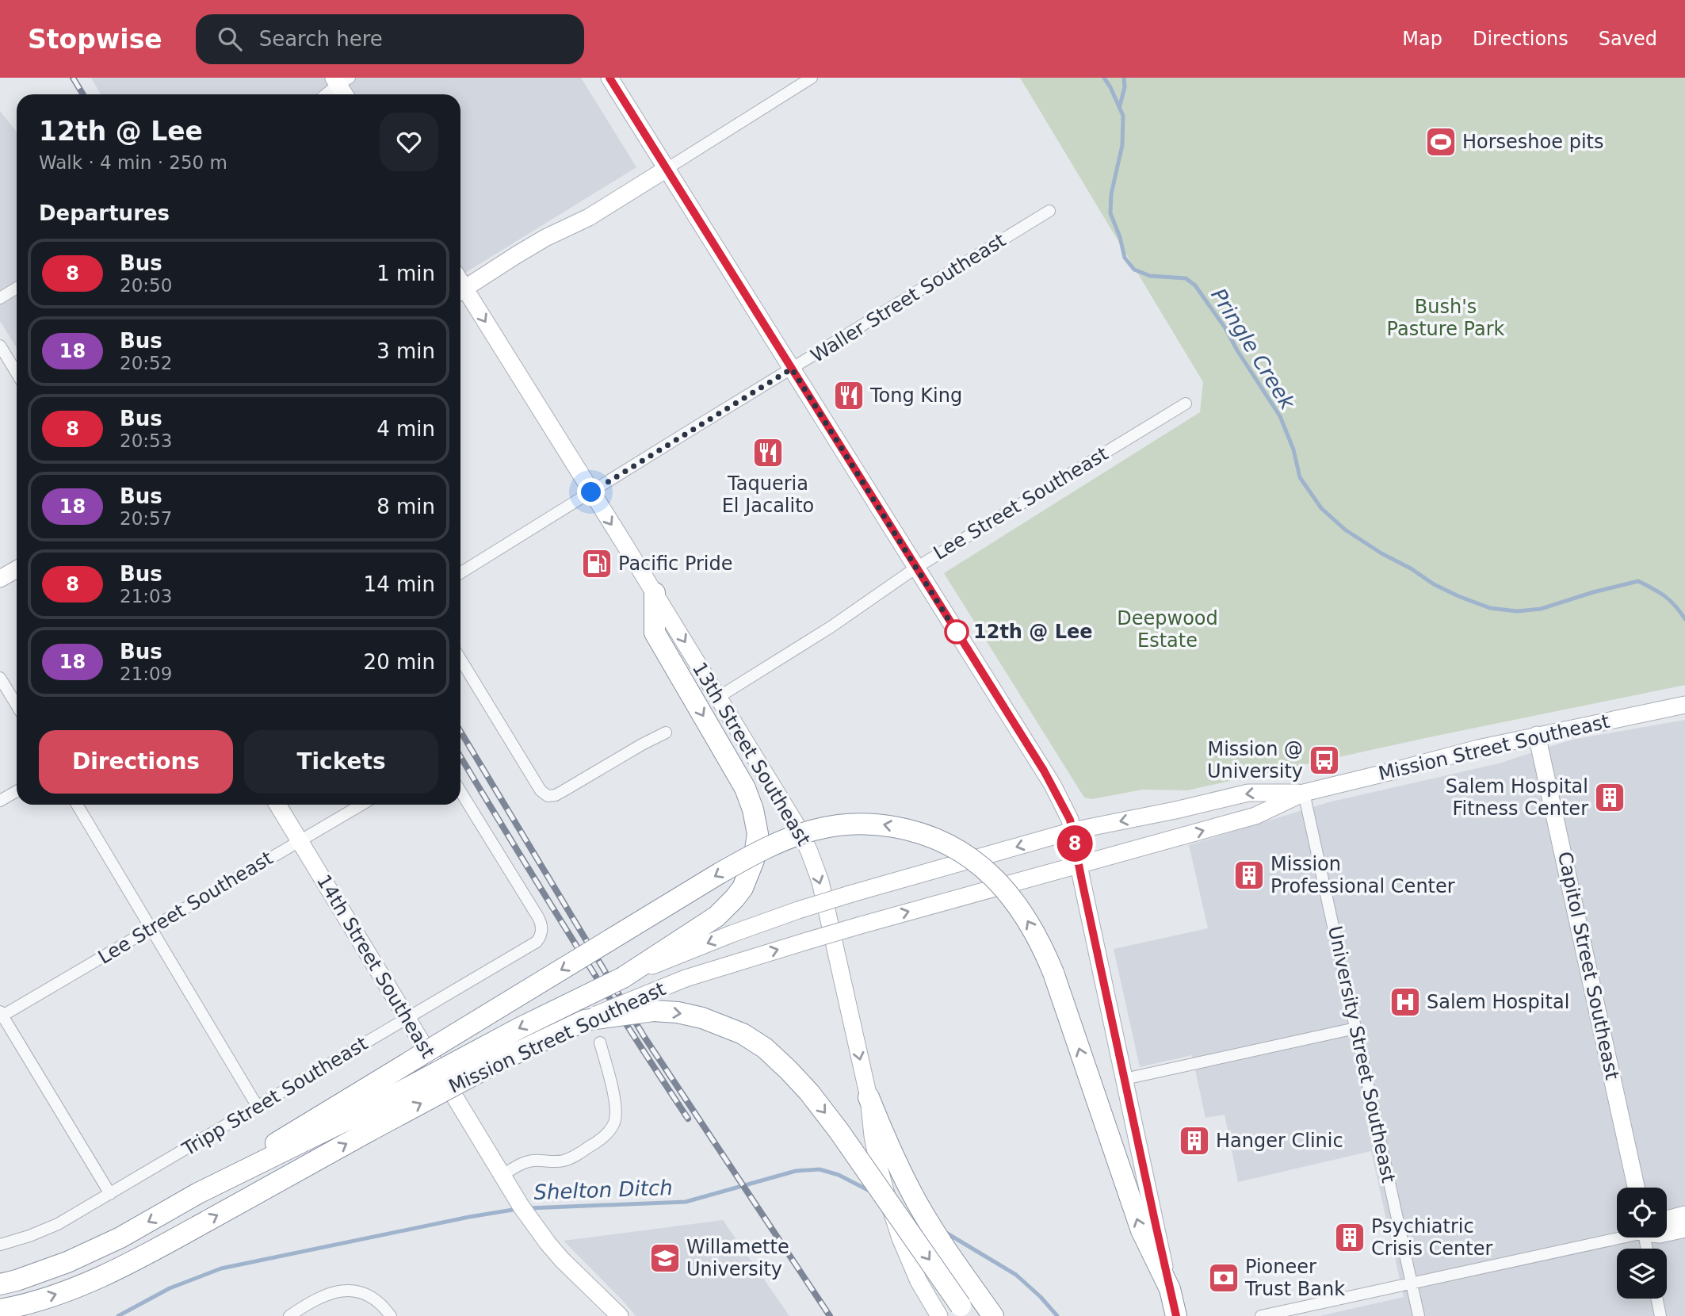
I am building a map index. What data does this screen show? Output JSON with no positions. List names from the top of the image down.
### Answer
{
  "streets": {
    "highway": ["Mission Street Southeast"],
    "main road": ["13th Street Southeast", "Capitol Street Southeast", "14th Street Southeast"],
    "street": [
      "Waller Street Southeast",
      "Lee Street Southeast",
      "University Street Southeast",
      "Tripp Street Southeast"
    ]
  },
  "crossings": [
    ["Waller Street Southeast", "13th Street Southeast"],
    ["Lee Street Southeast", "13th Street Southeast"],
    ["Lee Street Southeast", "14th Street Southeast"],
    ["Mission Street Southeast", "13th Street Southeast"],
    ["Mission Street Southeast", "Capitol Street Southeast"],
    ["Mission Street Southeast", "University Street Southeast"],
    ["14th Street Southeast", "Tripp Street Southeast"]
  ],
  "one_way": ["13th Street Southeast"],
  "water": ["Pringle Creek", "Shelton Ditch"],
  "parks": ["Bush's Pasture Park", "Deepwood Estate"],
  "places": {
    "sports": ["Horseshoe pits"],
    "restaurant": ["Tong King", "Taqueria El Jacalito"],
    "fuel station": ["Pacific Pride"],
    "other": ["12th @ Lee"],
    "bus stop": ["Mission @ University"],
    "building": [
      "Salem Hospital Fitness Center",
      "Mission Professional Center",
      "Hanger Clinic",
      "Psychiatric Crisis Center"
    ],
    "hospital": ["Salem Hospital"],
    "school or university": ["Willamette University"],
    "bank": ["Pioneer Trust Bank"]
  },
  "lines": ["bus line 8"],
  "page": {
    "header": "Stopwise",
    "search": "Search here",
    "nav": ["Map", "Directions", "Saved"],
    "on_map": "8",
    "heading": [
      ["12th @ Lee", "Walk · 4 min · 250 m"],
      "Departures"
    ],
    "list": [
      {
        "mark": "8",
        "name": "Bus",
        "note": "20:50",
        "value": "1 min"
      },
      {
        "mark": "18",
        "name": "Bus",
        "note": "20:52",
        "value": "3 min"
      },
      {
        "mark": "8",
        "name": "Bus",
        "note": "20:53",
        "value": "4 min"
      },
      {
        "mark": "18",
        "name": "Bus",
        "note": "20:57",
        "value": "8 min"
      },
      {
        "mark": "8",
        "name": "Bus",
        "note": "21:03",
        "value": "14 min"
      },
      {
        "mark": "18",
        "name": "Bus",
        "note": "21:09",
        "value": "20 min"
      }
    ],
    "buttons": ["Directions", "Tickets"]
  }
}
